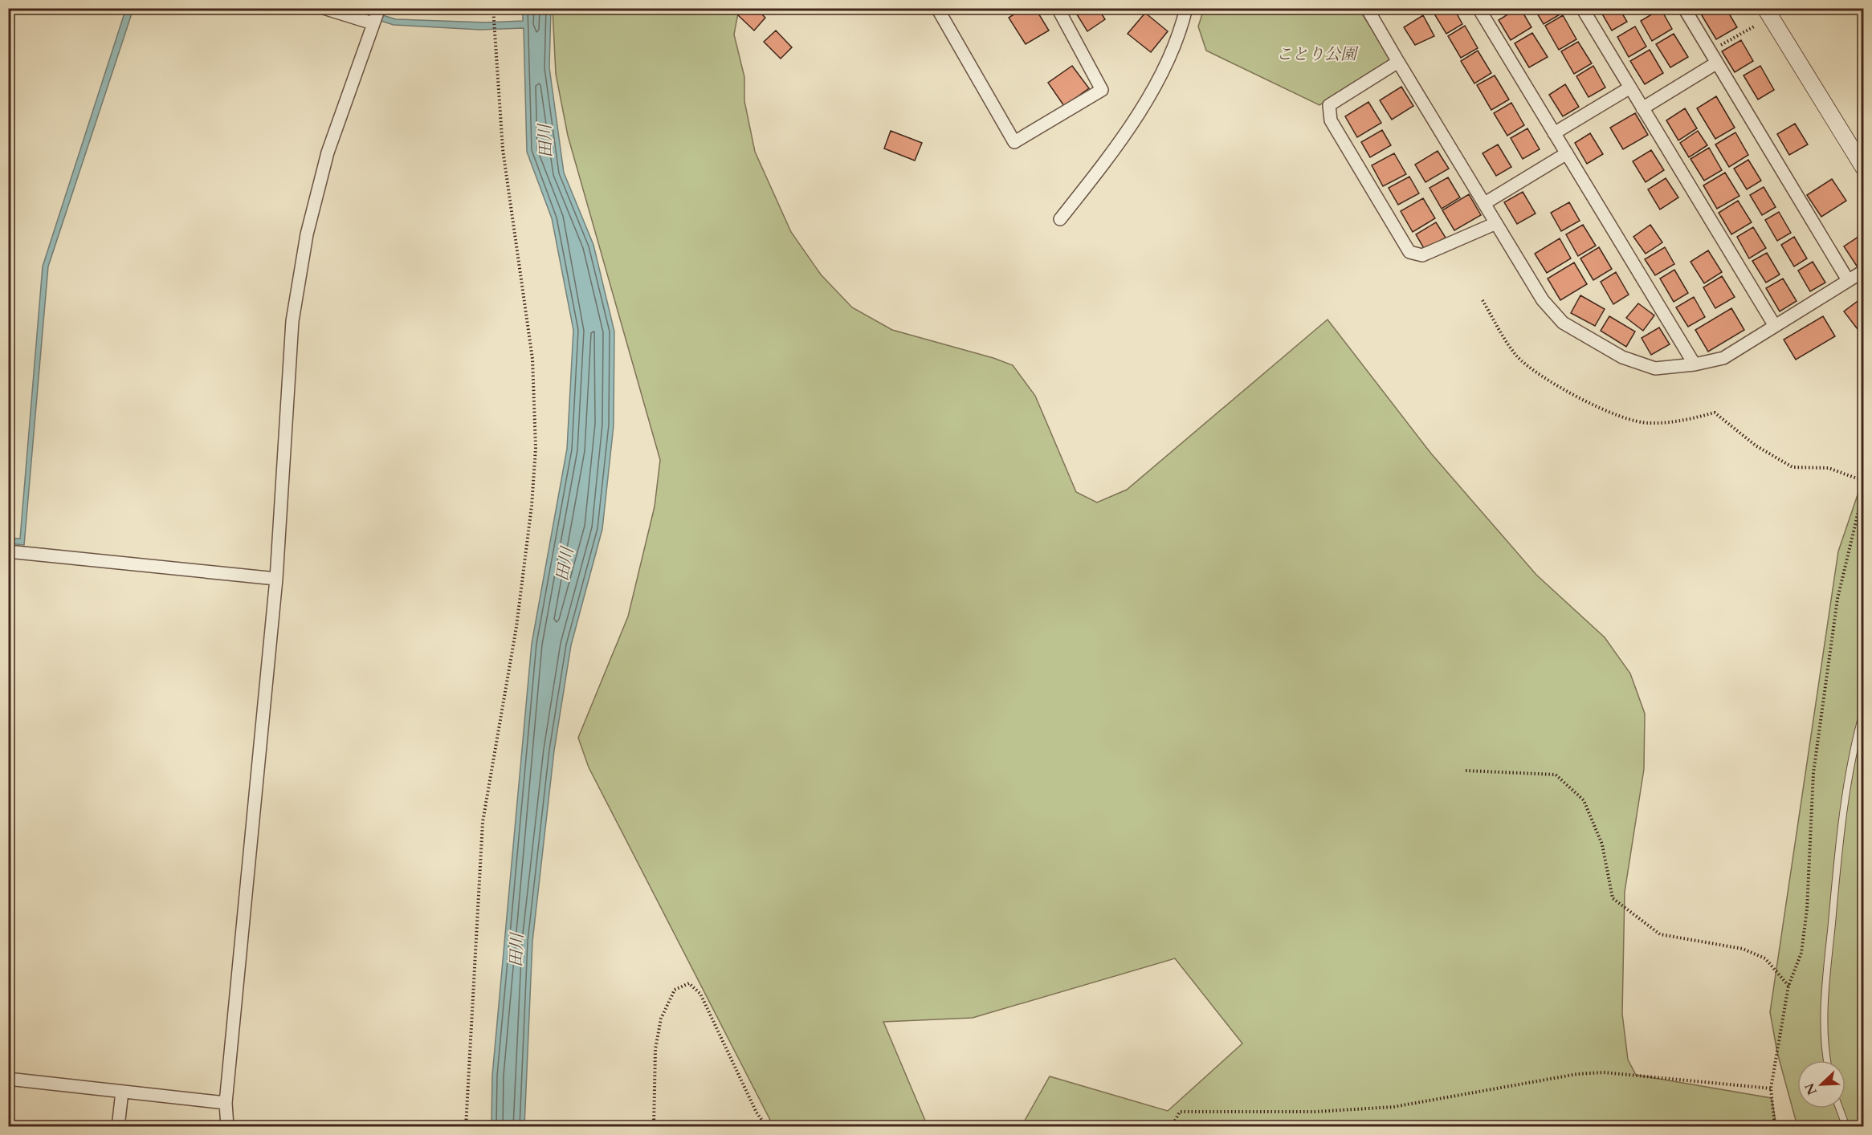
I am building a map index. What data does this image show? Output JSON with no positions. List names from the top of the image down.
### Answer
{
  "water": ["田川"],
  "parks": ["ことり公園"],
  "north": "bottom left"
}
